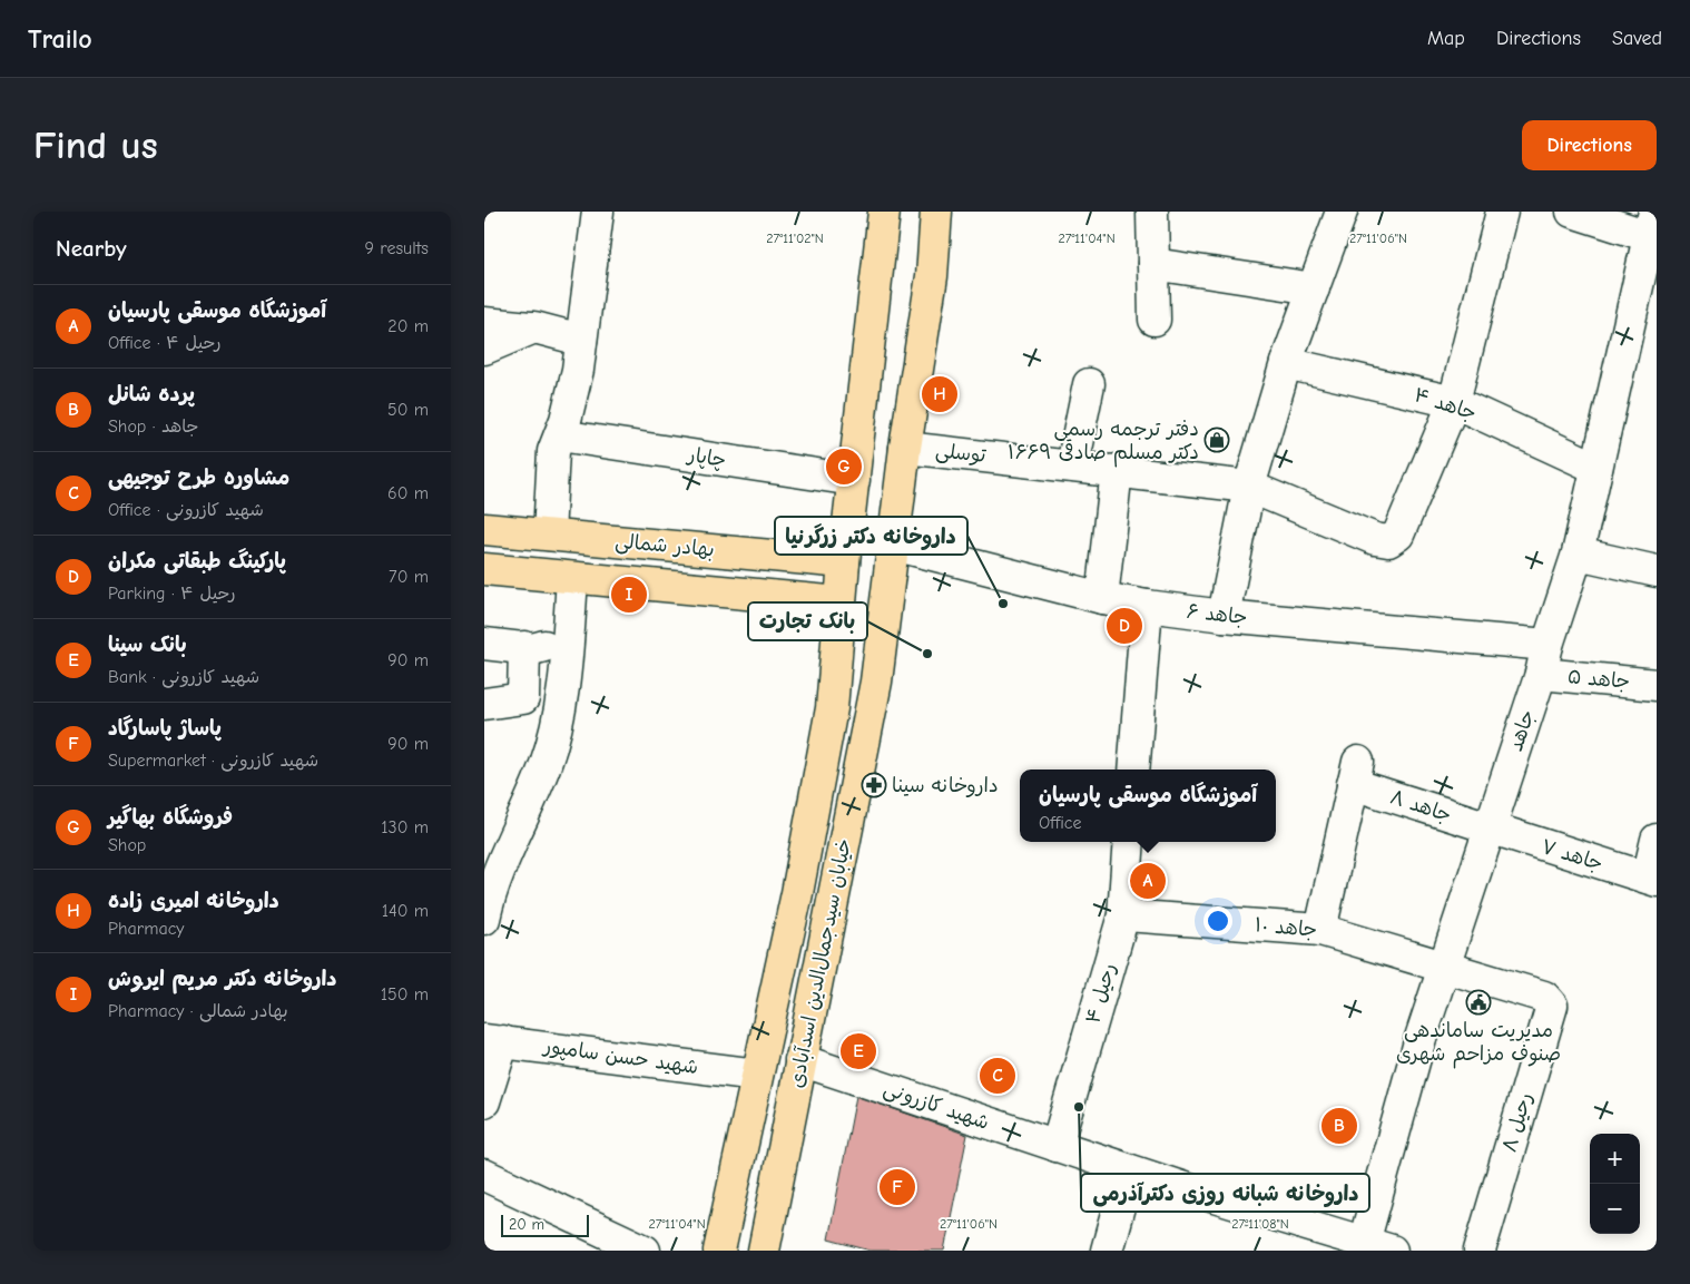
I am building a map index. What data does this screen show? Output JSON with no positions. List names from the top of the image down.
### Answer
{
  "streets": {
    "main road": ["بهادر شمالی", "خیابان سیدجمال‌الدین اسدآبادی"],
    "street": [
      "جاهد ۴",
      "توسلی",
      "چاپار",
      "جاهد ۶",
      "جاهد ۵",
      "جاهد",
      "جاهد ۸",
      "جاهد ۷",
      "جاهد ۱۰",
      "رحیل ۴",
      "شهید حسن سامپور",
      "شهید کازرونی",
      "رحیل ۸"
    ]
  },
  "crossings": [
    ["جاهد ۴", "توسلی"],
    ["جاهد ۴", "جاهد"],
    ["توسلی", "خیابان سیدجمال‌الدین اسدآبادی"],
    ["چاپار", "خیابان سیدجمال‌الدین اسدآبادی"],
    ["بهادر شمالی", "خیابان سیدجمال‌الدین اسدآبادی"],
    ["جاهد ۶", "جاهد"],
    ["جاهد ۶", "خیابان سیدجمال‌الدین اسدآبادی"],
    ["جاهد ۵", "جاهد"],
    ["جاهد", "جاهد ۸"],
    ["جاهد", "جاهد ۷"],
    ["جاهد", "جاهد ۱۰"],
    ["جاهد", "شهید کازرونی"],
    ["جاهد ۸", "جاهد ۷"],
    ["جاهد ۸", "جاهد ۱۰"],
    ["جاهد ۱۰", "رحیل ۴"],
    ["جاهد ۱۰", "رحیل ۸"],
    ["خیابان سیدجمال‌الدین اسدآبادی", "شهید حسن سامپور"],
    ["خیابان سیدجمال‌الدین اسدآبادی", "شهید کازرونی"],
    ["رحیل ۴", "شهید کازرونی"]
  ],
  "places": {
    "shop": ["دفتر ترجمه رسمی ۱۶۶۹ دکتر مسلم صادقی"],
    "other": ["داروخانه دکتر زرگرنیا", "بانک تجارت", "داروخانه شبانه روزی دکترآذرمی"],
    "pharmacy": ["داروخانه سینا"],
    "public building": ["مدیریت ساماندهی صنوف مزاحم شهری"]
  },
  "scale_bar": "20 m",
  "page": {
    "header": "Trailo",
    "nav": ["Map", "Directions", "Saved"],
    "buttons": "Directions",
    "title": "Find us",
    "heading": ["Nearby", "9 results"],
    "list": [
      {
        "mark": "A",
        "name": "آموزشگاه موسقی پارسیان",
        "note": "Office · رحیل ۴",
        "value": "20 m"
      },
      {
        "mark": "B",
        "name": "پرده شانل",
        "note": "Shop · جاهد",
        "value": "50 m"
      },
      {
        "mark": "C",
        "name": "مشاوره طرح توجیهی",
        "note": "Office · شهید کازرونی",
        "value": "60 m"
      },
      {
        "mark": "D",
        "name": "پارکینگ طبقاتی مکران",
        "note": "Parking · رحیل ۴",
        "value": "70 m"
      },
      {
        "mark": "E",
        "name": "بانک سینا",
        "note": "Bank · شهید کازرونی",
        "value": "90 m"
      },
      {
        "mark": "F",
        "name": "پاساژ پاسارگاد",
        "note": "Supermarket · شهید کازرونی",
        "value": "90 m"
      },
      {
        "mark": "G",
        "name": "فروشگاه بهاگیر",
        "note": "Shop",
        "value": "130 m"
      },
      {
        "mark": "H",
        "name": "داروخانه امیری زاده",
        "note": "Pharmacy",
        "value": "140 m"
      },
      {
        "mark": "I",
        "name": "داروخانه دکتر مریم ایروش",
        "note": "Pharmacy · بهادر شمالی",
        "value": "150 m"
      }
    ],
    "pins": [
      "H",
      "G",
      "I",
      "D",
      "A",
      "E",
      "C",
      "B",
      "F"
    ],
    "popup": ["آموزشگاه موسقی پارسیان", "Office"],
    "map_buttons": ["+", "−"],
    "scale": "20 m"
  },
  "coordinates": [
    "27°11'02\"N",
    "27°11'04\"N",
    "27°11'06\"N",
    "27°11'08\"N"
  ]
}
